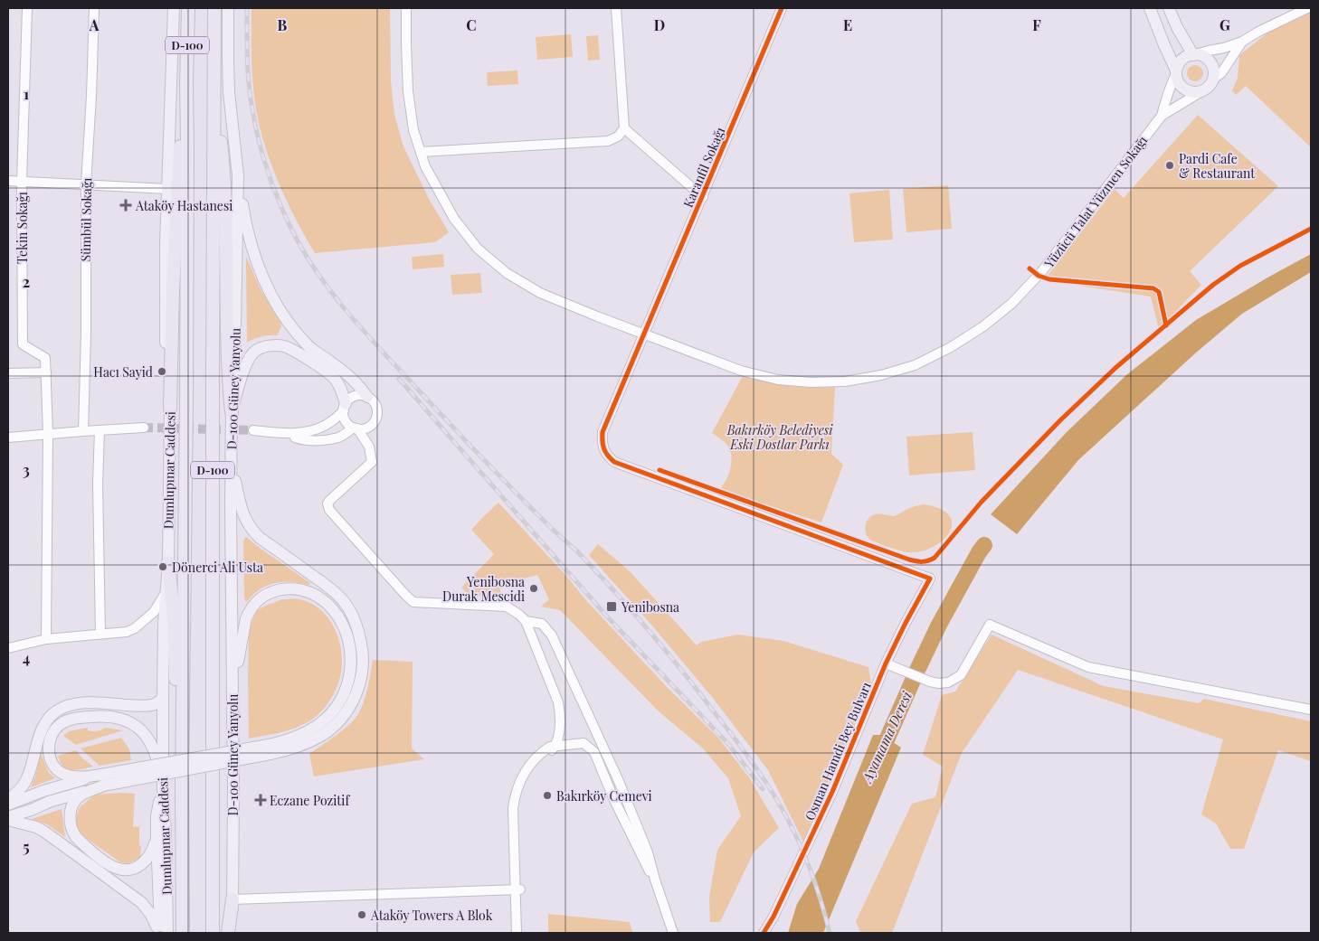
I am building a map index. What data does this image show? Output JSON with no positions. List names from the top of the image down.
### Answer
{
  "streets": {
    "highway": ["D-100"],
    "main road": ["D-100 Güney Yanyolu", "Dumlupınar Caddesi"],
    "street": [
      "Karanfil Sokağı",
      "Yüzücü Talat Yüzmen Sokağı",
      "Sümbül Sokağı",
      "Tekin Sokağı",
      "Osman Hamdi Bey Bulvarı"
    ]
  },
  "crossings": [
    ["Karanfil Sokağı", "Yüzücü Talat Yüzmen Sokağı"],
    ["Karanfil Sokağı", "Osman Hamdi Bey Bulvarı"]
  ],
  "water": ["Ayamama Deresi"],
  "parks": ["Bakırköy Belediyesi Eski Dostlar Parkı"],
  "places": {
    "other": [
      "Pardi Cafe & Restaurant",
      "Hacı Sayid",
      "Dönerci Ali Usta",
      "Yenibosna Durak Mescidi",
      "Bakırköy Cemevi",
      "Ataköy Towers A Blok"
    ],
    "health": ["Ataköy Hastanesi", "Eczane Pozitif"],
    "transit": ["Yenibosna"]
  },
  "grid": {
    "columns": [
      "A",
      "B",
      "C",
      "D",
      "E",
      "F",
      "G"
    ],
    "rows": [
      "1",
      "2",
      "3",
      "4",
      "5"
    ]
  }
}
